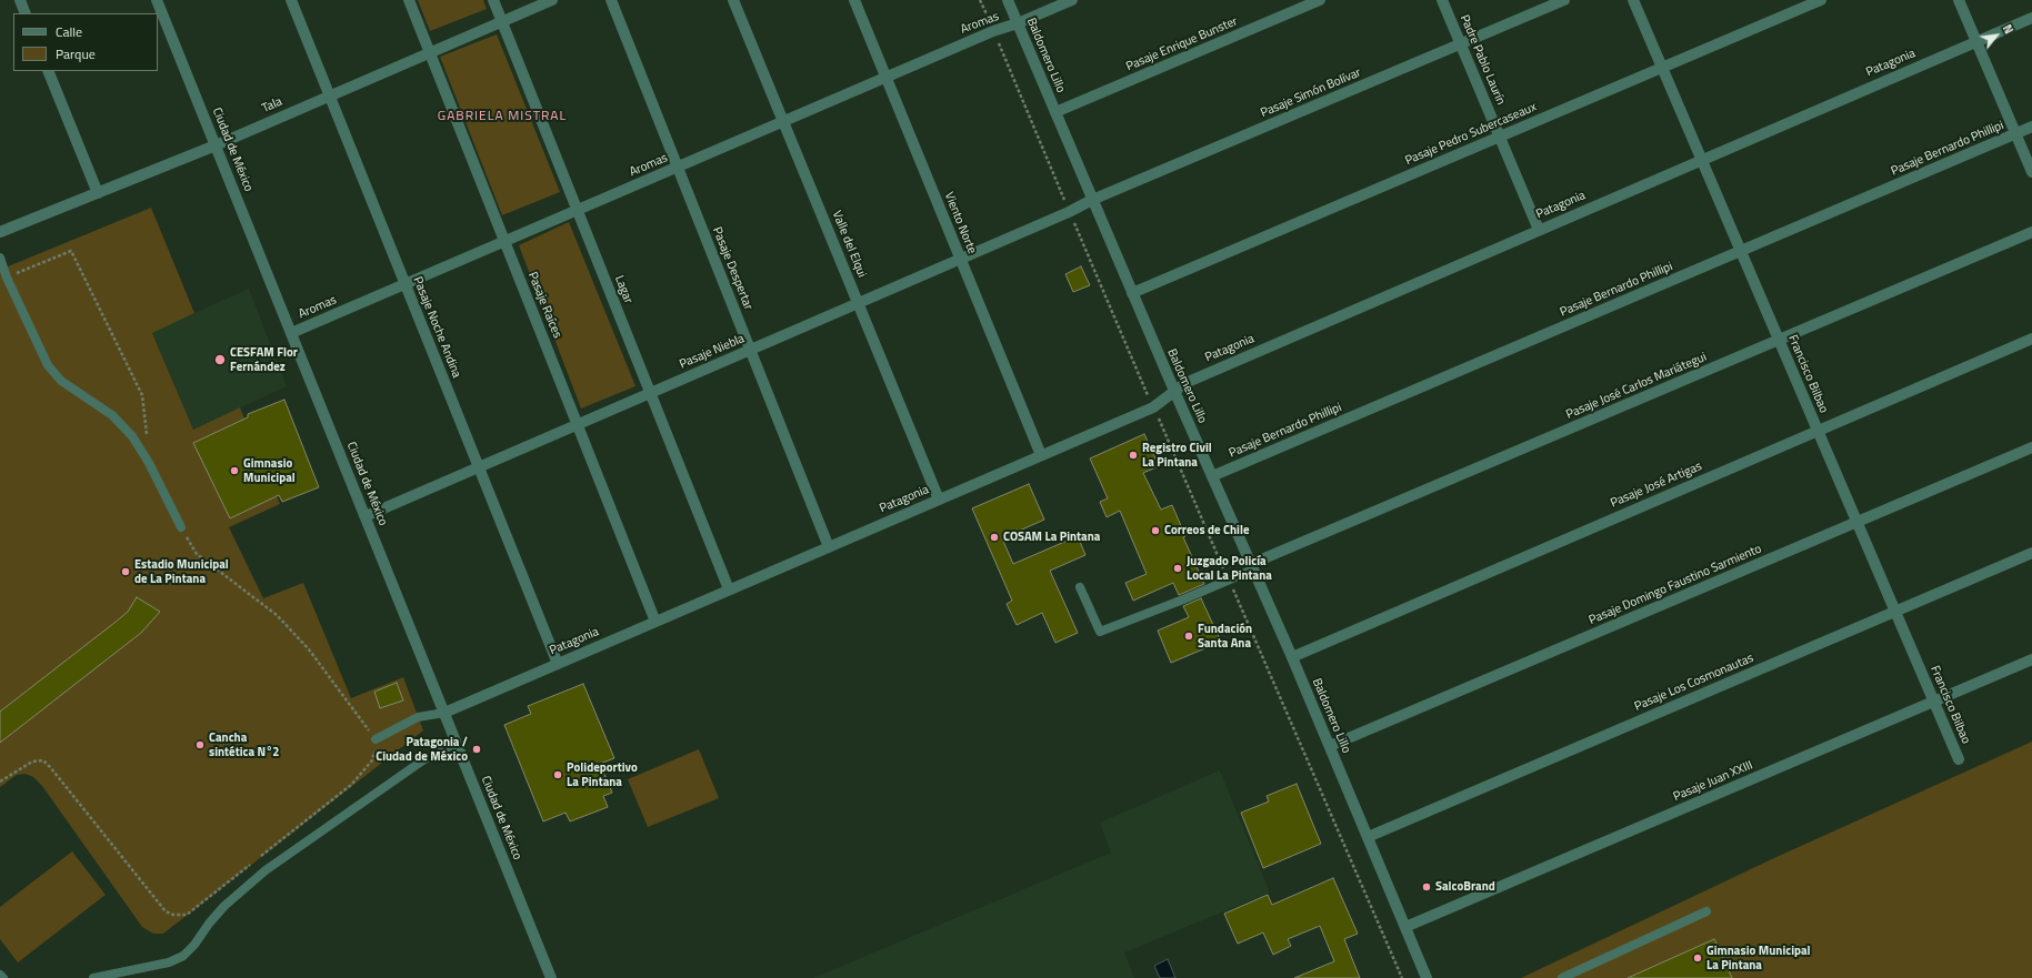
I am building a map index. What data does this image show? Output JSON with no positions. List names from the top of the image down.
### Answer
{
  "streets": {
    "street": [
      "Aromas",
      "Pasaje Enrique Bunster",
      "Baldomero Lillo",
      "Padre Pablo Laurín",
      "Patagonia",
      "Pasaje Simón Bolívar",
      "Tala",
      "Pasaje Pedro Subercaseaux",
      "Pasaje Bernardo Phillipi",
      "Ciudad de México",
      "Viento Norte",
      "Valle del Elqui",
      "Pasaje Despertar",
      "Lagar",
      "Pasaje Raíces",
      "Pasaje Noche Andina",
      "Pasaje Niebla",
      "Francisco Bilbao",
      "Pasaje José Carlos Mariátegui",
      "Pasaje José Artigas",
      "Pasaje Domingo Faustino Sarmiento",
      "Pasaje Los Cosmonautas",
      "Pasaje Juan XXIII"
    ]
  },
  "crossings": [
    ["Aromas", "Baldomero Lillo"],
    ["Aromas", "Ciudad de México"],
    ["Aromas", "Viento Norte"],
    ["Aromas", "Valle del Elqui"],
    ["Aromas", "Pasaje Despertar"],
    ["Aromas", "Lagar"],
    ["Aromas", "Pasaje Raíces"],
    ["Aromas", "Pasaje Noche Andina"],
    ["Pasaje Enrique Bunster", "Baldomero Lillo"],
    ["Baldomero Lillo", "Patagonia"],
    ["Baldomero Lillo", "Pasaje Simón Bolívar"],
    ["Baldomero Lillo", "Pasaje Pedro Subercaseaux"],
    ["Baldomero Lillo", "Pasaje Bernardo Phillipi"],
    ["Baldomero Lillo", "Pasaje José Carlos Mariátegui"],
    ["Baldomero Lillo", "Pasaje José Artigas"],
    ["Baldomero Lillo", "Pasaje Domingo Faustino Sarmiento"],
    ["Baldomero Lillo", "Pasaje Los Cosmonautas"],
    ["Baldomero Lillo", "Pasaje Juan XXIII"],
    ["Padre Pablo Laurín", "Patagonia"],
    ["Padre Pablo Laurín", "Pasaje Simón Bolívar"],
    ["Padre Pablo Laurín", "Pasaje Pedro Subercaseaux"],
    ["Patagonia", "Ciudad de México"],
    ["Patagonia", "Viento Norte"],
    ["Patagonia", "Valle del Elqui"],
    ["Patagonia", "Pasaje Despertar"],
    ["Patagonia", "Lagar"],
    ["Patagonia", "Pasaje Raíces"],
    ["Patagonia", "Pasaje Noche Andina"],
    ["Patagonia", "Francisco Bilbao"],
    ["Pasaje Simón Bolívar", "Pasaje Niebla"],
    ["Tala", "Ciudad de México"],
    ["Tala", "Lagar"],
    ["Tala", "Pasaje Raíces"],
    ["Tala", "Pasaje Noche Andina"],
    ["Pasaje Pedro Subercaseaux", "Francisco Bilbao"],
    ["Pasaje Bernardo Phillipi", "Francisco Bilbao"],
    ["Ciudad de México", "Pasaje Niebla"],
    ["Viento Norte", "Pasaje Niebla"],
    ["Valle del Elqui", "Pasaje Niebla"],
    ["Pasaje Despertar", "Pasaje Niebla"],
    ["Lagar", "Pasaje Niebla"],
    ["Pasaje Raíces", "Pasaje Niebla"],
    ["Pasaje Noche Andina", "Pasaje Niebla"],
    ["Francisco Bilbao", "Pasaje José Carlos Mariátegui"],
    ["Francisco Bilbao", "Pasaje José Artigas"],
    ["Francisco Bilbao", "Pasaje Domingo Faustino Sarmiento"],
    ["Francisco Bilbao", "Pasaje Los Cosmonautas"],
    ["Francisco Bilbao", "Pasaje Juan XXIII"]
  ],
  "districts": ["GABRIELA MISTRAL"],
  "places": [
    "CESFAM Flor Fernández",
    "Registro Civil La Pintana",
    "Gimnasio Municipal",
    "Correos de Chile",
    "COSAM La Pintana",
    "Juzgado Policía Local La Pintana",
    "Estadio Municipal de La Pintana",
    "Fundación Santa Ana",
    "Cancha sintética N°2",
    "Patagonia / Ciudad de México",
    "Polideportivo La Pintana",
    "SalcoBrand",
    "Gimnasio Municipal La Pintana"
  ],
  "legend": ["Calle", "Parque"],
  "north": "top right"
}
